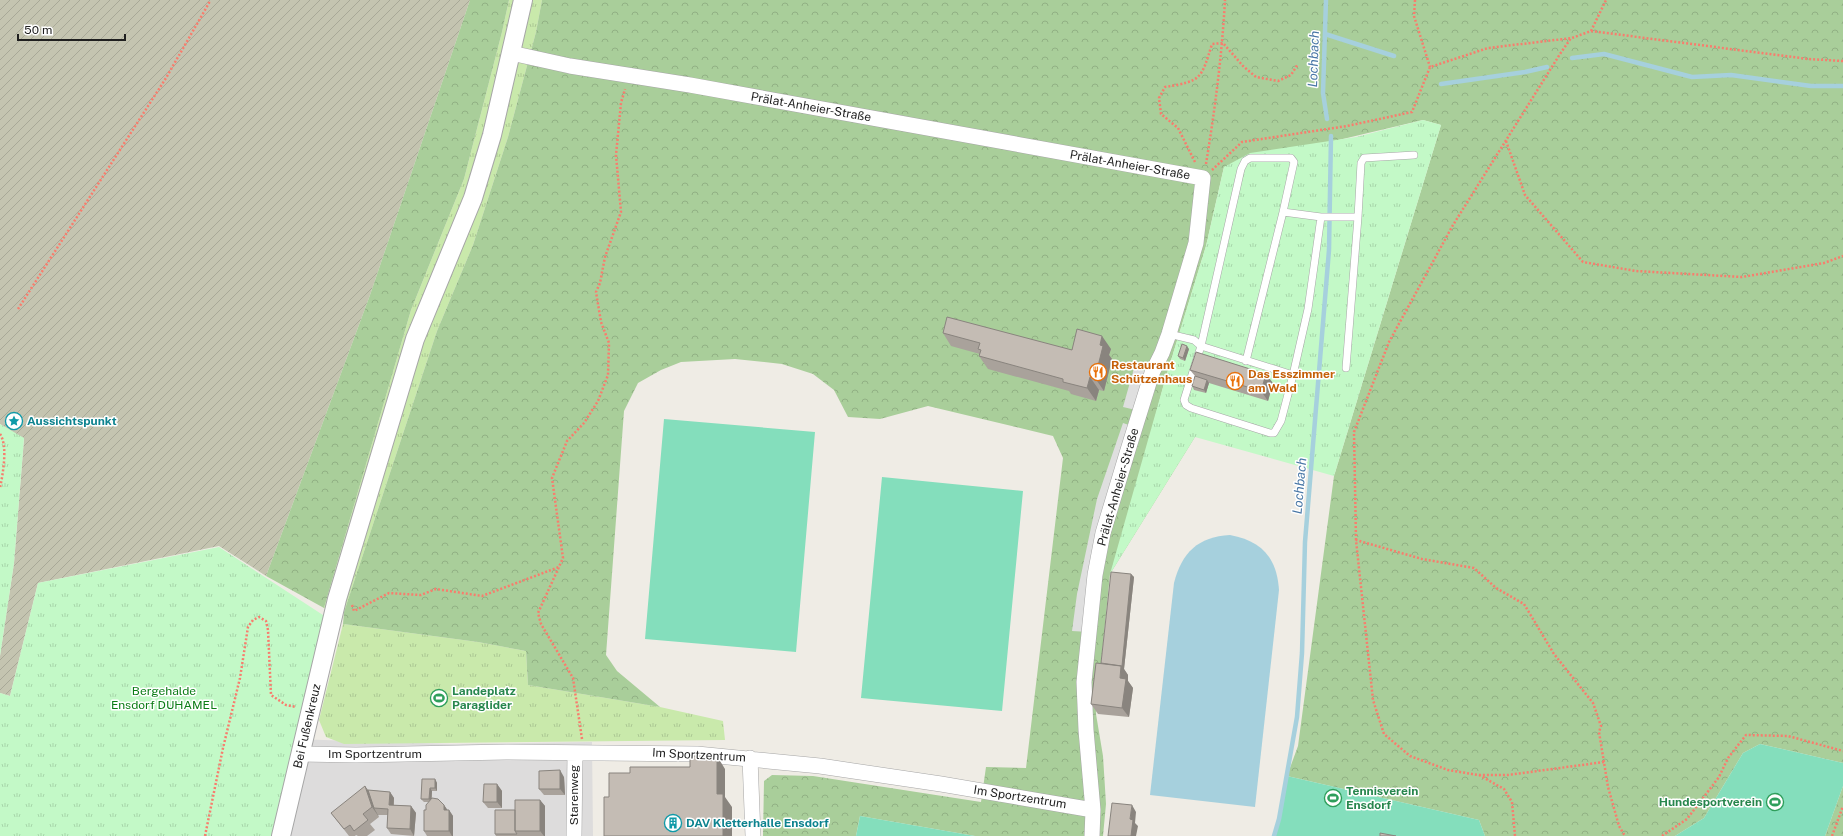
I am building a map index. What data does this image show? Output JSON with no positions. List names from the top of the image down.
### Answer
{
  "streets": {
    "street": [
      "Prälat-Anheier-Straße",
      "Bei Fußenkreuz",
      "Im Sportzentrum",
      "Starenweg"
    ]
  },
  "crossings": [
    ["Prälat-Anheier-Straße", "Bei Fußenkreuz"],
    ["Prälat-Anheier-Straße", "Im Sportzentrum"],
    ["Bei Fußenkreuz", "Im Sportzentrum"],
    ["Im Sportzentrum", "Starenweg"]
  ],
  "water": ["Lochbach"],
  "parks": ["Bergehalde Ensdorf DUHAMEL"],
  "places": {
    "restaurant": ["Restaurant Schützenhaus", "Das Esszimmer am Wald"],
    "place": ["Aussichtspunkt"],
    "sports": ["Landeplatz Paraglider", "Tennisverein Ensdorf", "Hundesportverein"],
    "building": ["DAV Kletterhalle Ensdorf"]
  },
  "scale_bar": "50 m"
}
